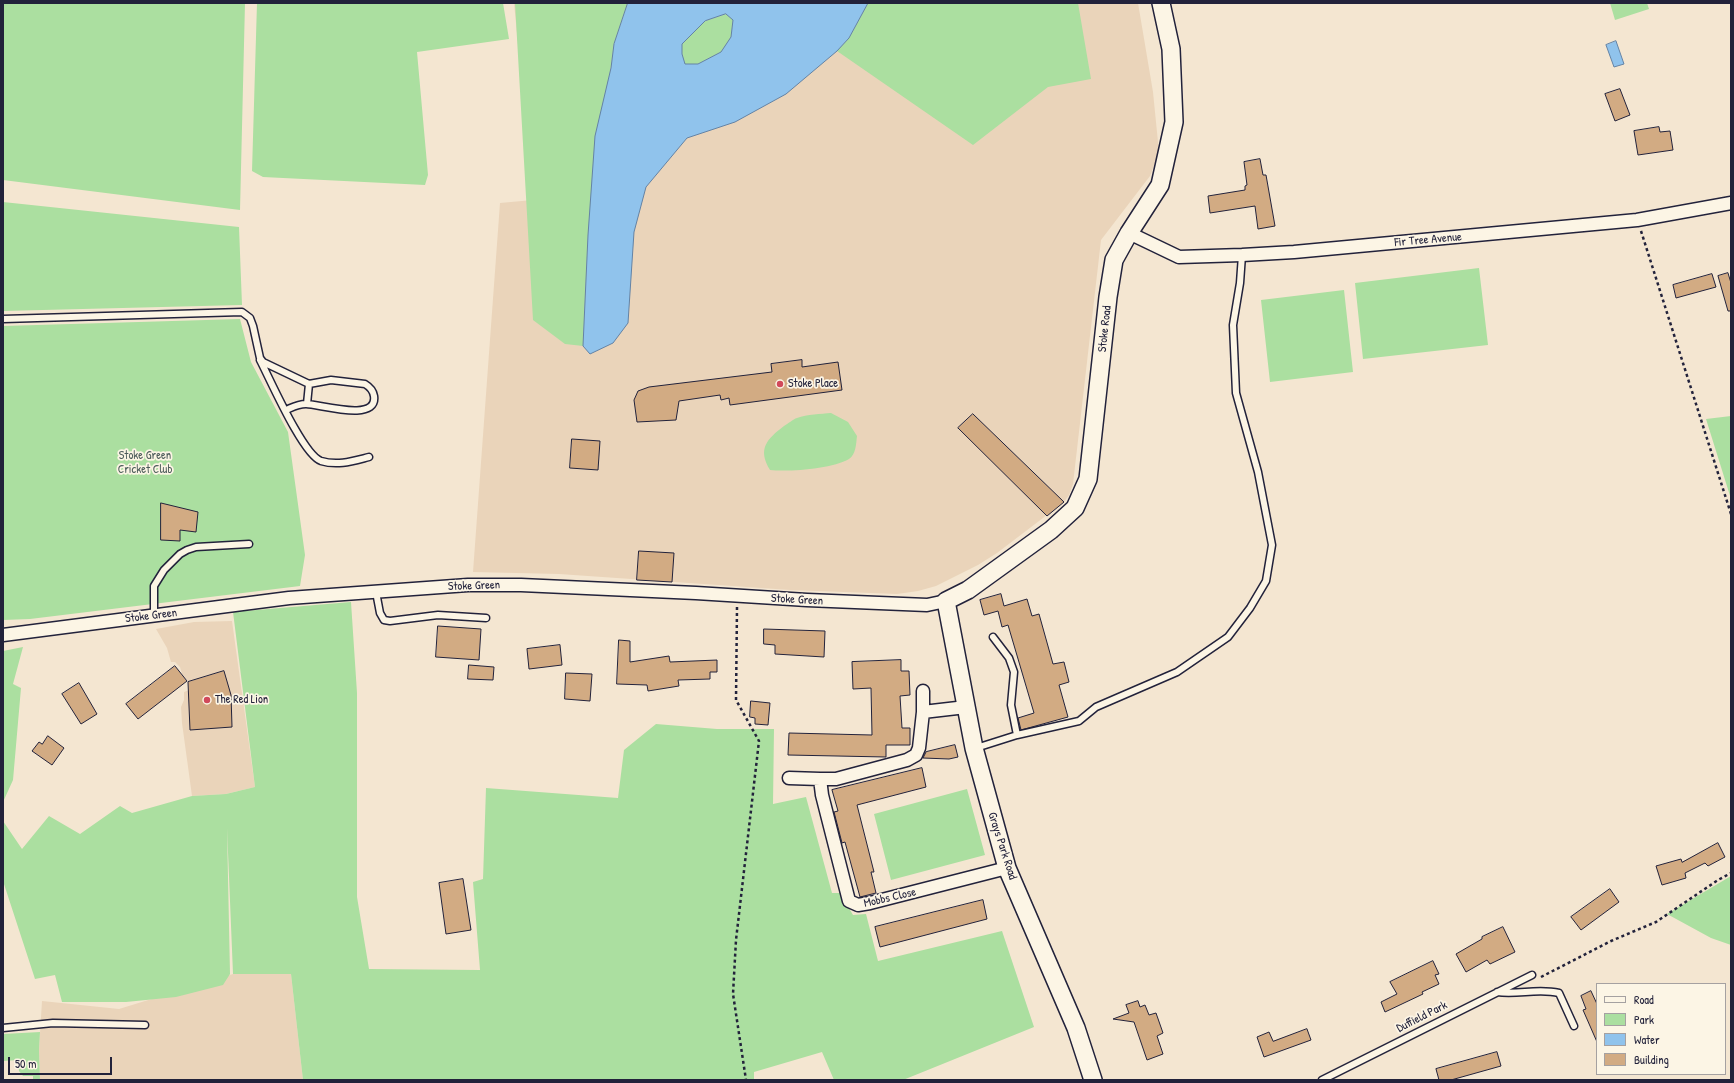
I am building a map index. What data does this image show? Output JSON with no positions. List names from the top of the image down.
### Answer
{
  "streets": {
    "main road": ["Stoke Road", "Grays Park Road"],
    "street": ["Fir Tree Avenue", "Stoke Green", "Mobbs Close"],
    "lane": ["Duffield Park"]
  },
  "crossings": [
    ["Fir Tree Avenue", "Stoke Road"],
    ["Stoke Road", "Stoke Green"],
    ["Stoke Road", "Grays Park Road"],
    ["Stoke Green", "Grays Park Road"],
    ["Grays Park Road", "Mobbs Close"]
  ],
  "parks": ["Stoke Green Cricket Club"],
  "places": ["Stoke Place", "The Red Lion"],
  "legend": [
    "Road",
    "Park",
    "Water",
    "Building"
  ],
  "scale_bar": "50 m"
}
